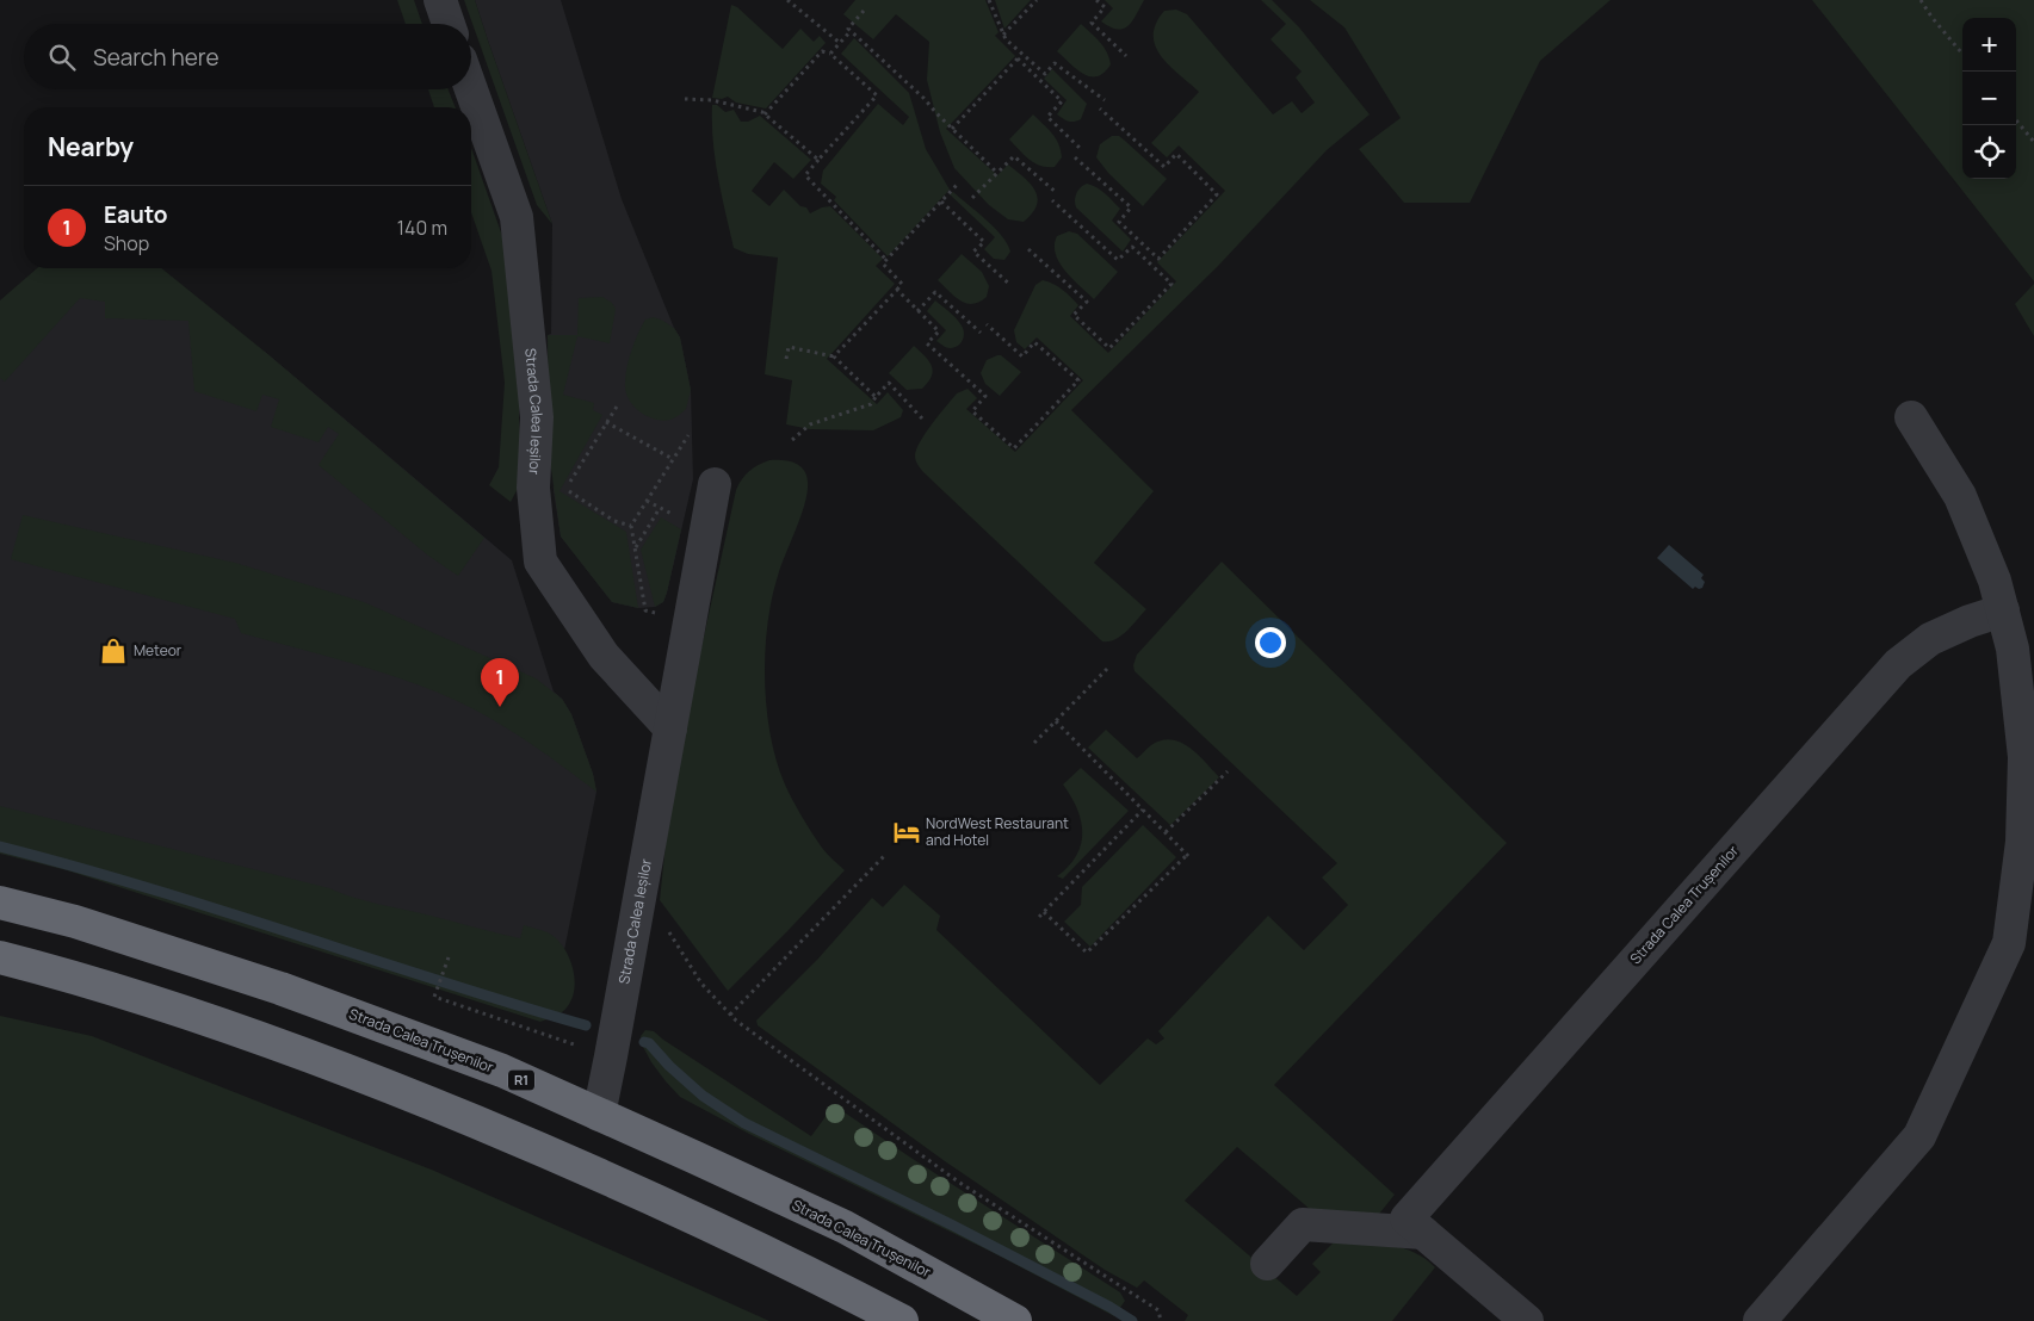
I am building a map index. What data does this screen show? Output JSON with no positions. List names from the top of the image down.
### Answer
{
  "streets": {
    "highway": ["Strada Calea Trușenilor", "R1"],
    "street": ["Strada Calea Ieșilor"]
  },
  "crossings": [
    ["Strada Calea Ieșilor", "Strada Calea Trușenilor"]
  ],
  "places": {
    "shop": ["Meteor"],
    "hotel": ["NordWest Restaurant and Hotel"]
  },
  "page": {
    "map_buttons": ["+", "−"],
    "search": "Search here",
    "heading": "Nearby",
    "list": [
      {
        "mark": "1",
        "name": "Eauto",
        "note": "Shop",
        "value": "140 m"
      }
    ],
    "pins": "1"
  }
}
